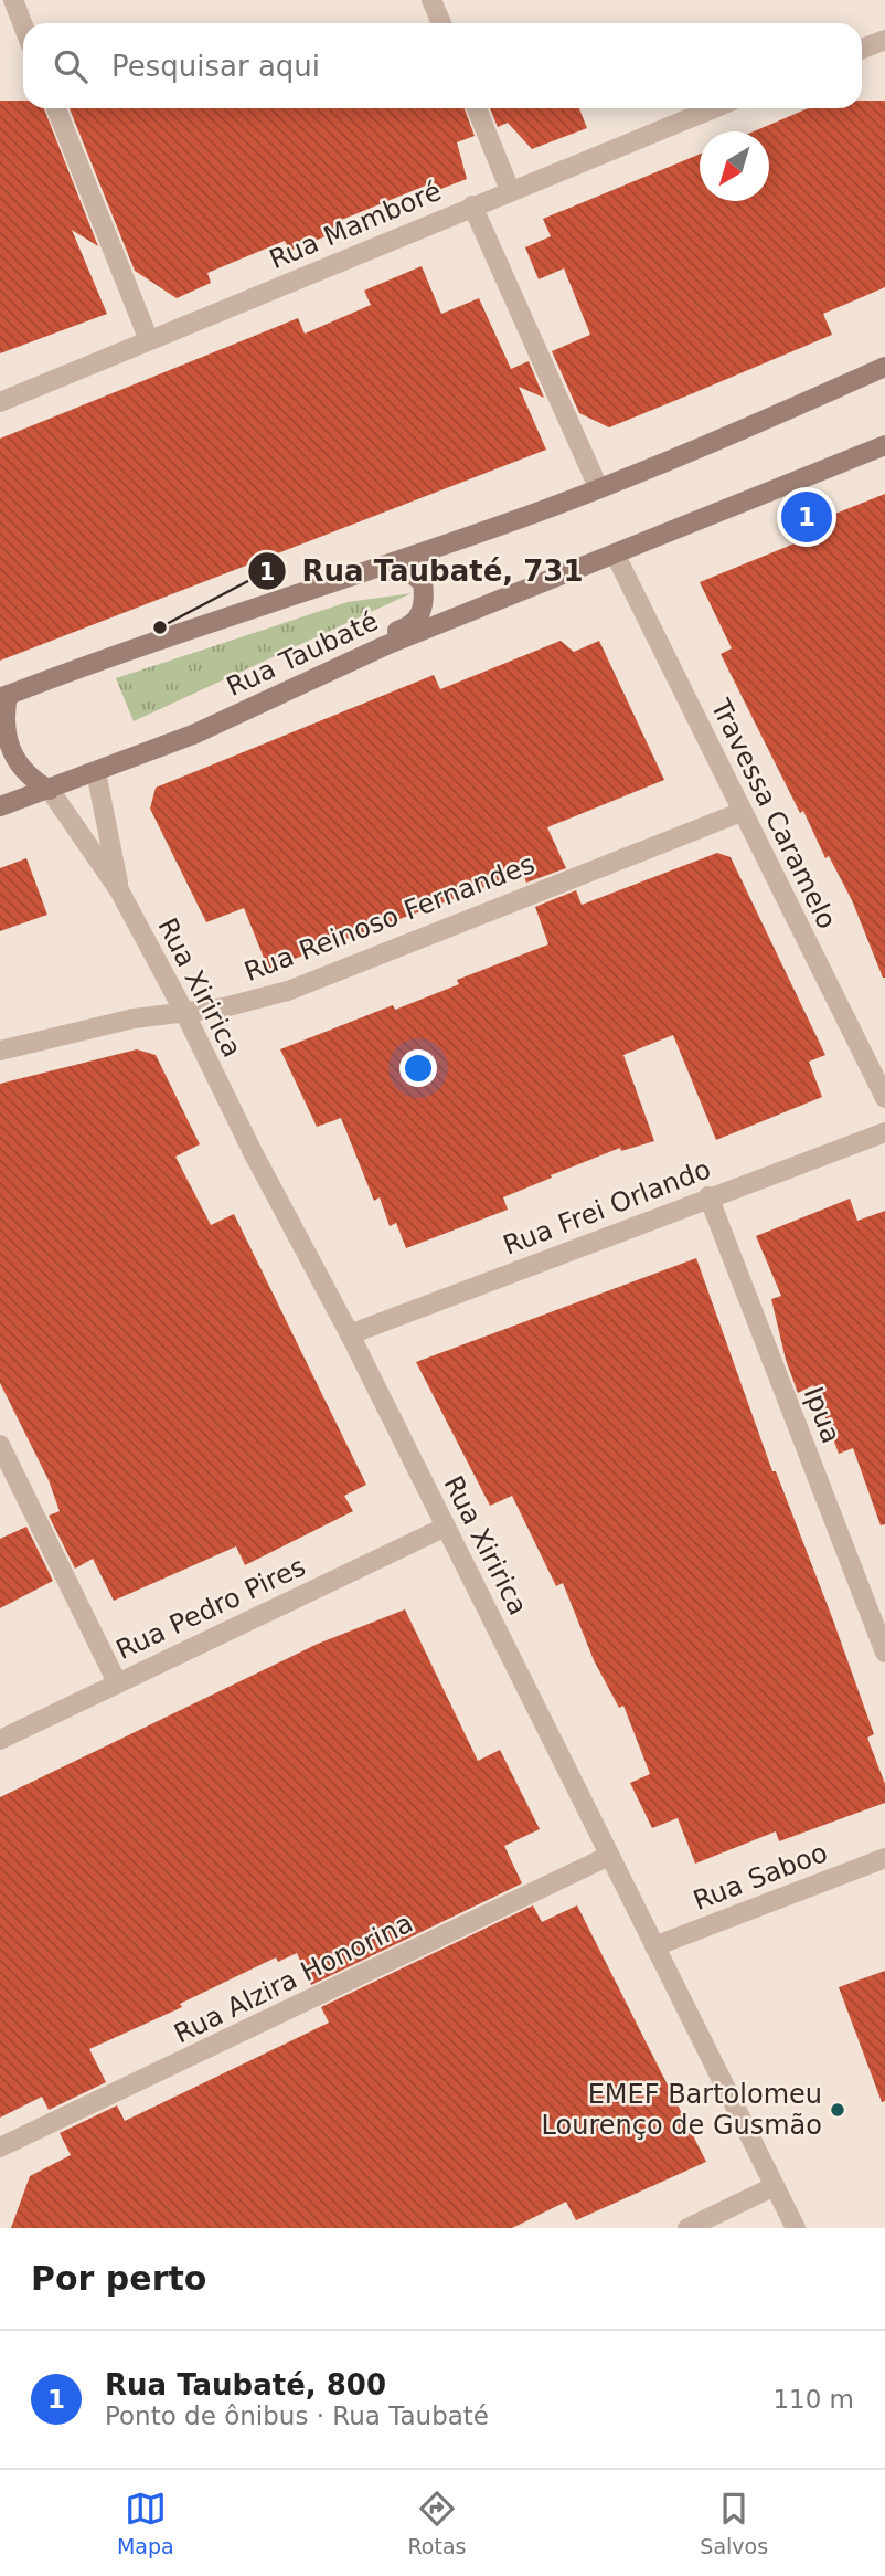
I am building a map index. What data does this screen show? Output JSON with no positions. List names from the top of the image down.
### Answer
{
  "streets": {
    "main road": ["Rua Taubaté"],
    "street": [
      "Rua Mamboré",
      "Travessa Caramelo",
      "Rua Reinoso Fernandes",
      "Rua Xiririca",
      "Rua Frei Orlando",
      "Ipua",
      "Rua Pedro Pires",
      "Rua Saboo",
      "Rua Alzira Honorina"
    ]
  },
  "crossings": [
    ["Rua Taubaté", "Travessa Caramelo"],
    ["Rua Taubaté", "Rua Xiririca"],
    ["Travessa Caramelo", "Rua Reinoso Fernandes"],
    ["Rua Reinoso Fernandes", "Rua Xiririca"],
    ["Rua Xiririca", "Rua Frei Orlando"],
    ["Rua Xiririca", "Rua Pedro Pires"],
    ["Rua Xiririca", "Rua Saboo"],
    ["Rua Xiririca", "Rua Alzira Honorina"],
    ["Rua Frei Orlando", "Ipua"]
  ],
  "places": ["Rua Taubaté, 731", "EMEF Bartolomeu Lourenço de Gusmão"],
  "north": "bottom left",
  "page": {
    "search": "Pesquisar aqui",
    "pins": "1",
    "heading": "Por perto",
    "list": [
      {
        "mark": "1",
        "name": "Rua Taubaté, 800",
        "note": "Ponto de ônibus · Rua Taubaté",
        "value": "110 m"
      }
    ],
    "nav": ["Mapa", "Rotas", "Salvos"]
  }
}
